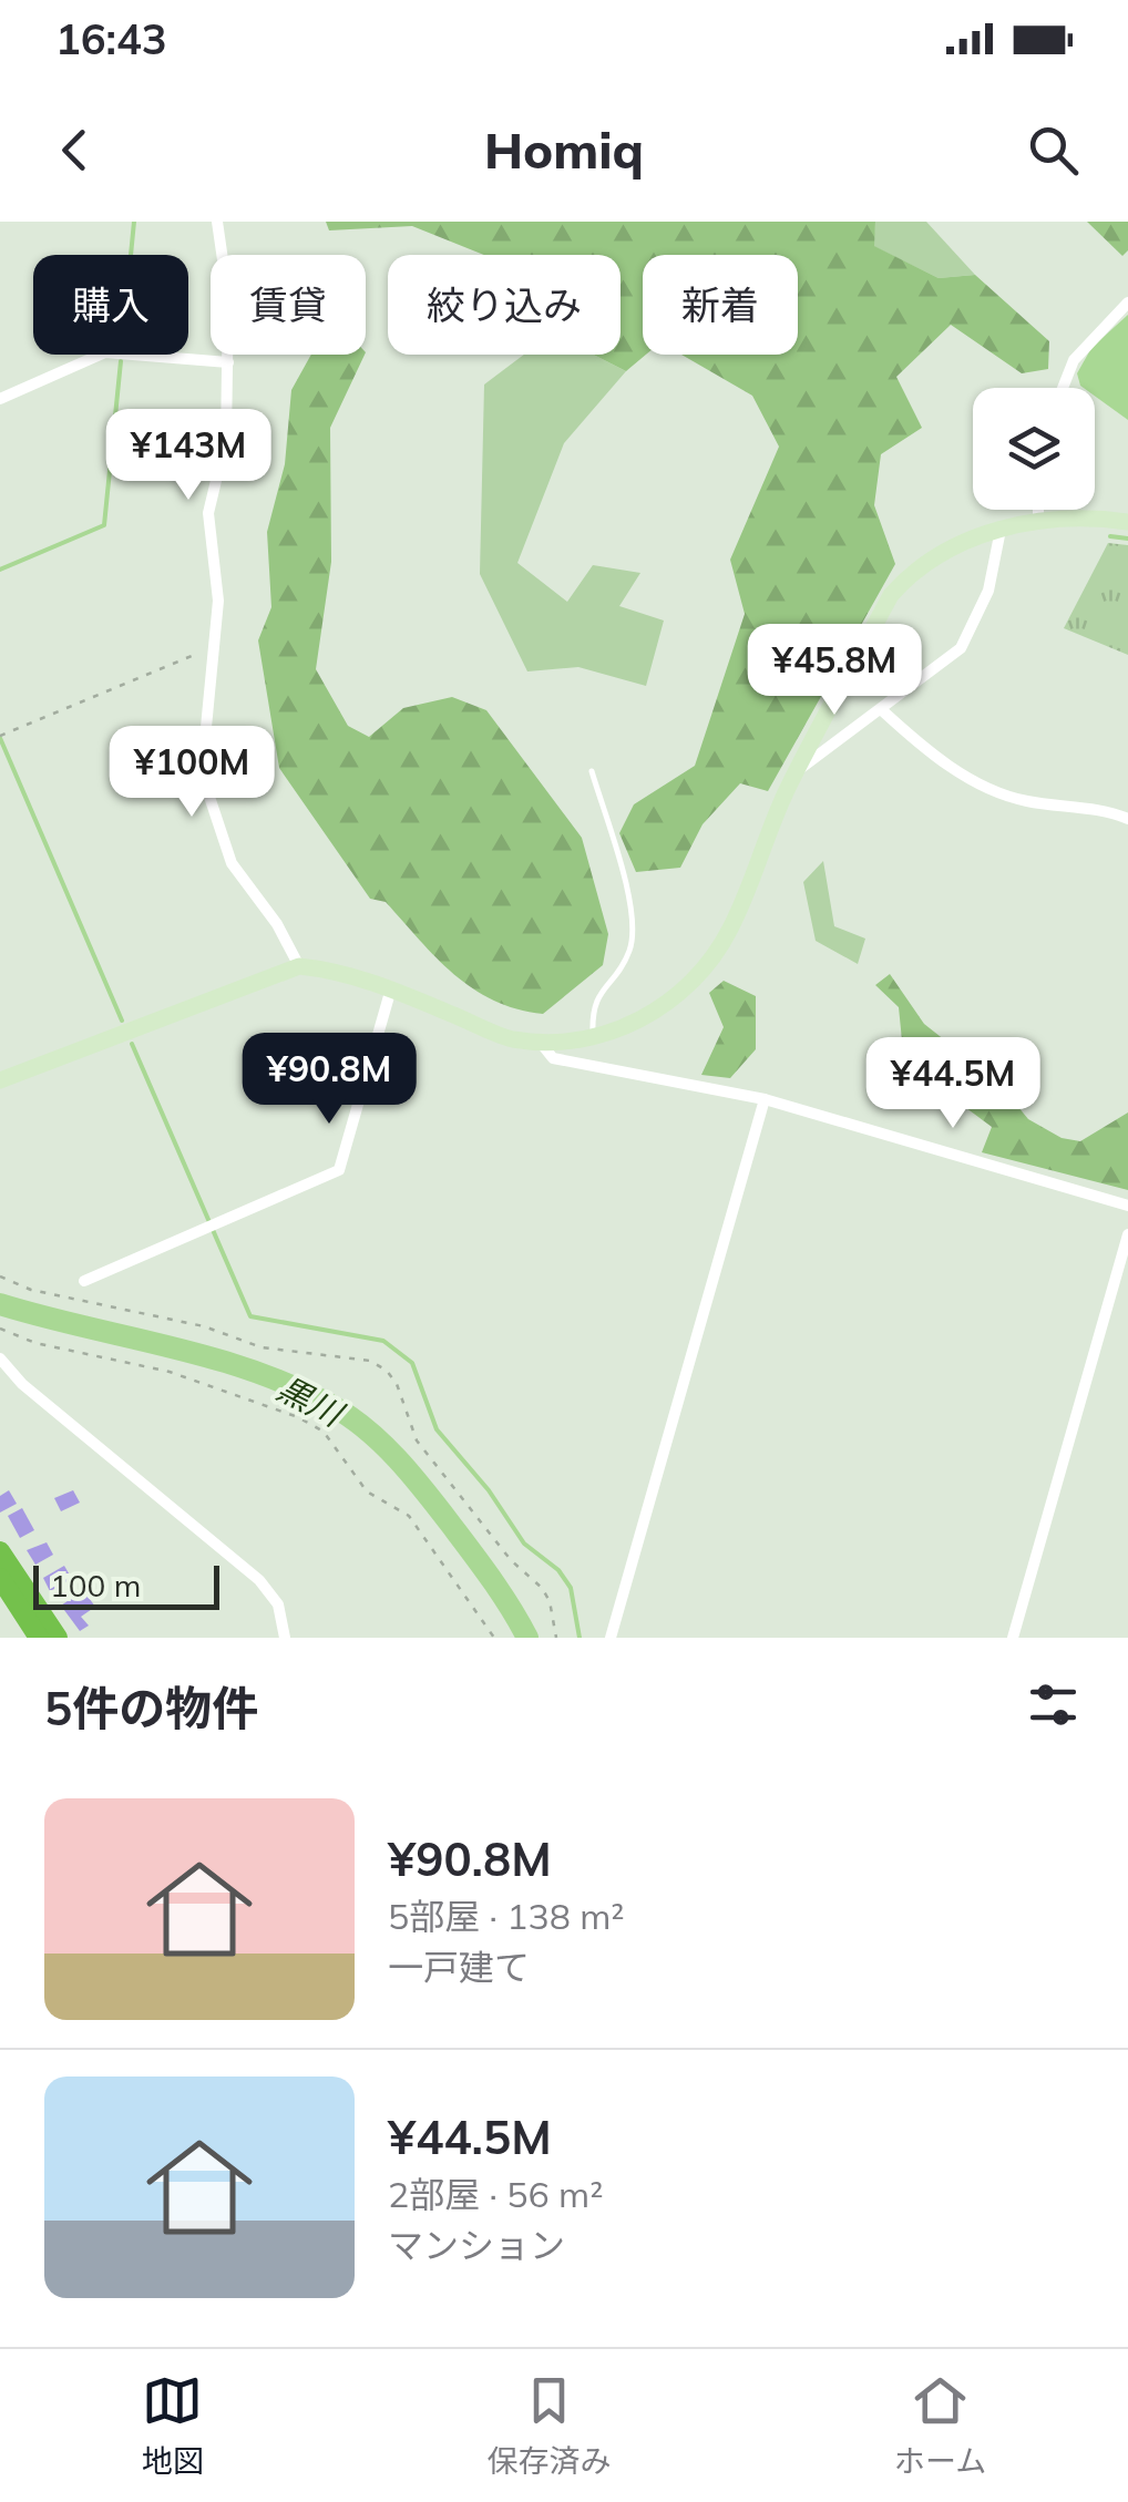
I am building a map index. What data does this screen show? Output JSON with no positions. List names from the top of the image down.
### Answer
{
  "water": ["黒川"],
  "scale_bar": "100 m",
  "page": {
    "status": "16:43",
    "header": "Homiq",
    "chip": [
      "購入",
      "賃貸",
      "絞り込み",
      "新着"
    ],
    "price": [
      "¥143M",
      "¥45.8M",
      "¥100M",
      "¥90.8M",
      "¥44.5M"
    ],
    "scale": "100 m",
    "heading": "5件の物件",
    "list": [
      {
        "name": "¥90.8M",
        "note": "5部屋 · 138 m² · 一戸建て"
      },
      {
        "name": "¥44.5M",
        "note": "2部屋 · 56 m² · マンション"
      }
    ],
    "tabs": ["地図", "保存済み", "ホーム"]
  }
}
